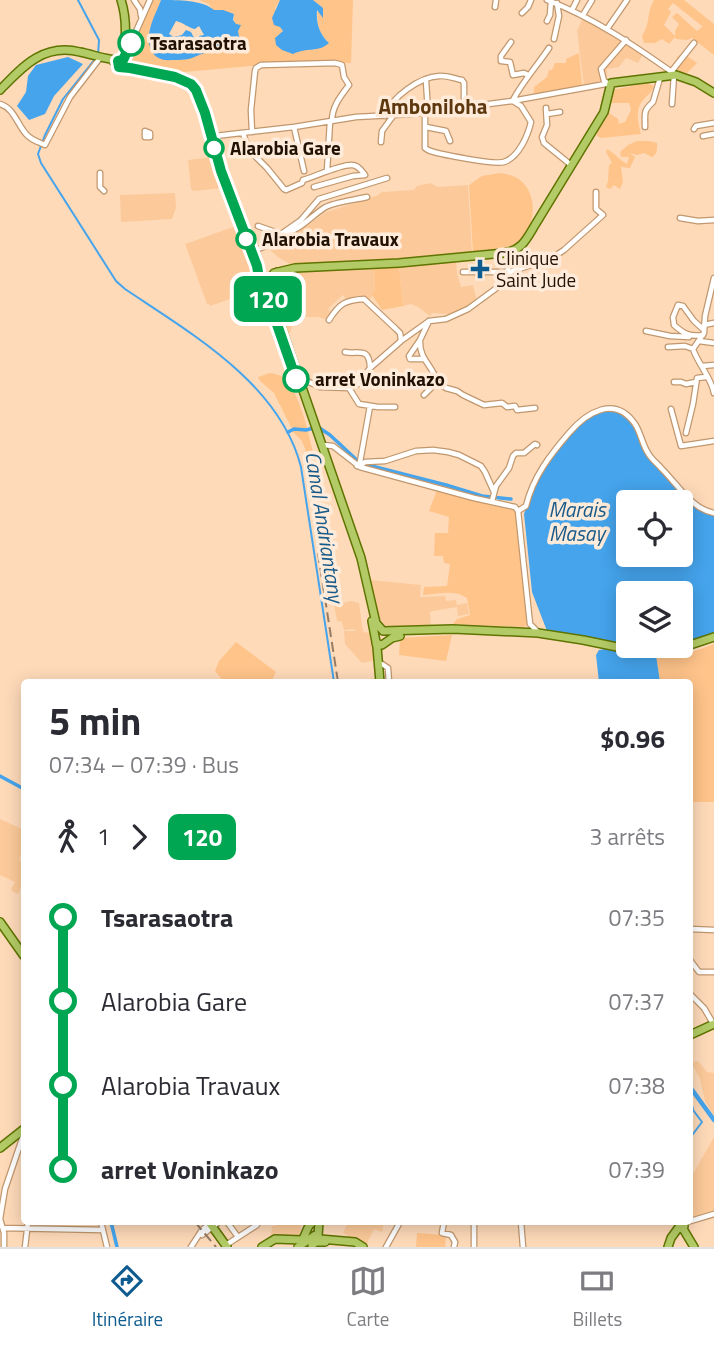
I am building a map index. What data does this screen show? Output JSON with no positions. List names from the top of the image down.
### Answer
{
  "districts": ["Amboniloha"],
  "water": ["Marais Masay", "Canal Andriantany"],
  "places": {
    "other": [
      "Tsarasaotra",
      "Alarobia Gare",
      "Alarobia Travaux",
      "arret Voninkazo"
    ],
    "health": ["Clinique Saint Jude"]
  },
  "lines": ["bus line 120"],
  "page": {
    "on_map": "120",
    "heading": ["5 min", "07:34 – 07:39 · Bus", "$0.96"],
    "legs": ["1", "120", "3 arrêts"],
    "list": [
      {
        "name": "Tsarasaotra",
        "value": "07:35"
      },
      {
        "name": "Alarobia Gare",
        "value": "07:37"
      },
      {
        "name": "Alarobia Travaux",
        "value": "07:38"
      },
      {
        "name": "arret Voninkazo",
        "value": "07:39"
      }
    ],
    "tabs": ["Itinéraire", "Carte", "Billets"]
  }
}
